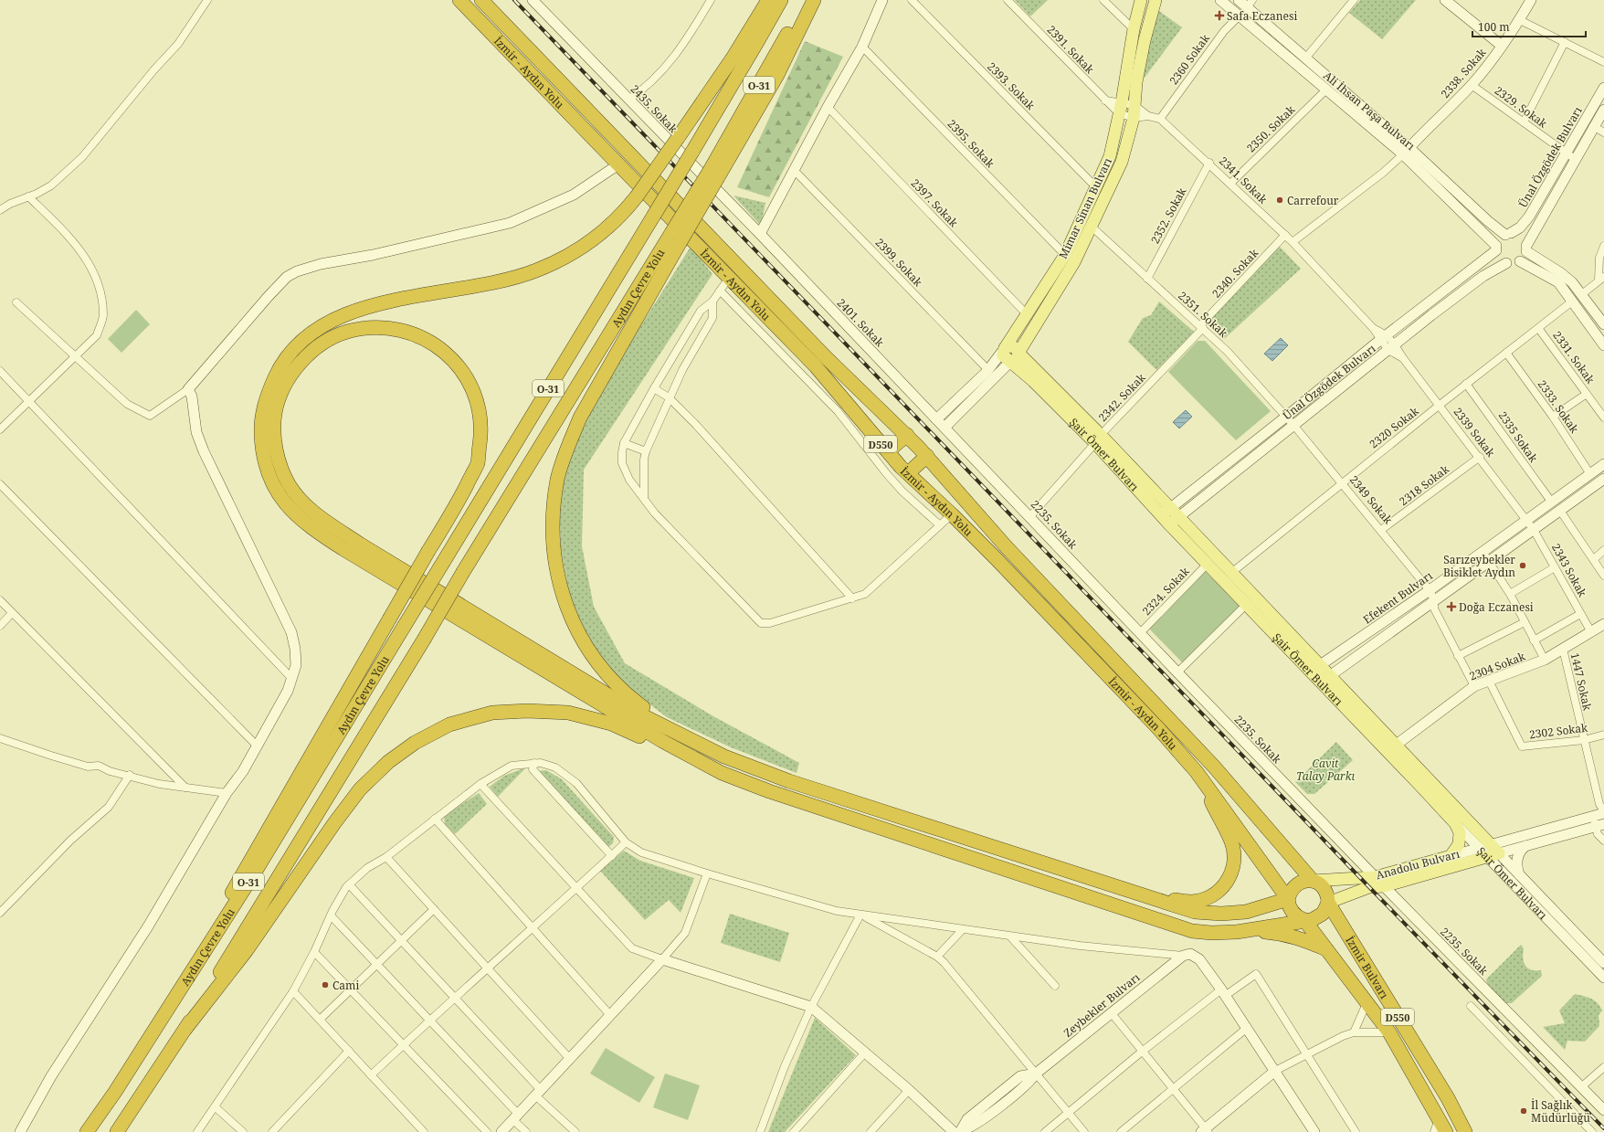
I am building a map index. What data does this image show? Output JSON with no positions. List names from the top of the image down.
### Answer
{
  "streets": {
    "highway": [
      "İzmir - Aydın Yolu",
      "O-31",
      "Aydın Çevre Yolu",
      "D550",
      "İzmir Bulvarı"
    ],
    "main road": ["Mimar Sinan Bulvarı", "Şair Ömer Bulvarı", "Anadolu Bulvarı"],
    "street": [
      "2391. Sokak",
      "2360 Sokak",
      "2338. Sokak",
      "2393. Sokak",
      "2329. Sokak",
      "2435. Sokak",
      "Ali İhsan Paşa Bulvarı",
      "2350. Sokak",
      "2395. Sokak",
      "Ünal Özgödek Bulvarı",
      "2341. Sokak",
      "2397. Sokak",
      "2352. Sokak",
      "2399. Sokak",
      "2340. Sokak",
      "2351. Sokak",
      "2401. Sokak",
      "2331. Sokak",
      "2342. Sokak",
      "2333. Sokak",
      "2320 Sokak",
      "2339 Sokak",
      "2335 Sokak",
      "2318 Sokak",
      "2349 Sokak",
      "2235. Sokak",
      "2343 Sokak",
      "2324. Sokak",
      "Efekent Bulvarı",
      "2304 Sokak",
      "1447 Sokak",
      "2302 Sokak",
      "Zeybekler Bulvarı"
    ]
  },
  "crossings": [
    ["2391. Sokak", "Mimar Sinan Bulvarı"],
    ["2360 Sokak", "Ali İhsan Paşa Bulvarı"],
    ["2360 Sokak", "2341. Sokak"],
    ["İzmir - Aydın Yolu", "Anadolu Bulvarı"],
    ["İzmir - Aydın Yolu", "İzmir Bulvarı"],
    ["2338. Sokak", "2329. Sokak"],
    ["2338. Sokak", "Ali İhsan Paşa Bulvarı"],
    ["O-31", "Aydın Çevre Yolu"],
    ["2393. Sokak", "Mimar Sinan Bulvarı"],
    ["2329. Sokak", "Ünal Özgödek Bulvarı"],
    ["2435. Sokak", "2401. Sokak"],
    ["Ali İhsan Paşa Bulvarı", "2350. Sokak"],
    ["Ali İhsan Paşa Bulvarı", "Ünal Özgödek Bulvarı"],
    ["2350. Sokak", "2341. Sokak"],
    ["2395. Sokak", "Mimar Sinan Bulvarı"],
    ["Ünal Özgödek Bulvarı", "2341. Sokak"],
    ["Ünal Özgödek Bulvarı", "2351. Sokak"],
    ["Ünal Özgödek Bulvarı", "2339 Sokak"],
    ["Ünal Özgödek Bulvarı", "Şair Ömer Bulvarı"],
    ["Ünal Özgödek Bulvarı", "2349 Sokak"],
    ["2341. Sokak", "Mimar Sinan Bulvarı"],
    ["2341. Sokak", "2352. Sokak"],
    ["2341. Sokak", "2340. Sokak"],
    ["2397. Sokak", "Mimar Sinan Bulvarı"],
    ["Mimar Sinan Bulvarı", "2399. Sokak"],
    ["Mimar Sinan Bulvarı", "2351. Sokak"],
    ["Mimar Sinan Bulvarı", "2401. Sokak"],
    ["Mimar Sinan Bulvarı", "Şair Ömer Bulvarı"],
    ["Mimar Sinan Bulvarı", "2235. Sokak"],
    ["2352. Sokak", "2351. Sokak"],
    ["2340. Sokak", "2351. Sokak"],
    ["2340. Sokak", "2342. Sokak"],
    ["2351. Sokak", "2342. Sokak"],
    ["2351. Sokak", "2349 Sokak"],
    ["2401. Sokak", "2235. Sokak"],
    ["2331. Sokak", "2320 Sokak"],
    ["2342. Sokak", "Şair Ömer Bulvarı"],
    ["2342. Sokak", "2235. Sokak"],
    ["2333. Sokak", "2320 Sokak"],
    ["2333. Sokak", "Efekent Bulvarı"],
    ["2320 Sokak", "2339 Sokak"],
    ["2320 Sokak", "2335 Sokak"],
    ["2320 Sokak", "Şair Ömer Bulvarı"],
    ["2320 Sokak", "2349 Sokak"],
    ["2339 Sokak", "2318 Sokak"],
    ["2339 Sokak", "2343 Sokak"],
    ["2339 Sokak", "Efekent Bulvarı"],
    ["2335 Sokak", "Efekent Bulvarı"],
    ["Şair Ömer Bulvarı", "2324. Sokak"],
    ["Şair Ömer Bulvarı", "Efekent Bulvarı"],
    ["Şair Ömer Bulvarı", "2304 Sokak"],
    ["Şair Ömer Bulvarı", "Anadolu Bulvarı"],
    ["2318 Sokak", "2349 Sokak"],
    ["2349 Sokak", "Efekent Bulvarı"],
    ["2349 Sokak", "2304 Sokak"],
    ["2235. Sokak", "2324. Sokak"],
    ["2235. Sokak", "Anadolu Bulvarı"],
    ["2343 Sokak", "Efekent Bulvarı"],
    ["2343 Sokak", "2304 Sokak"],
    ["2304 Sokak", "1447 Sokak"],
    ["2304 Sokak", "2302 Sokak"],
    ["1447 Sokak", "2302 Sokak"],
    ["1447 Sokak", "Anadolu Bulvarı"],
    ["Anadolu Bulvarı", "İzmir Bulvarı"]
  ],
  "parks": ["Cavit Talay Parkı"],
  "places": {
    "health": ["Safa Eczanesi", "Doğa Eczanesi"],
    "other": [
      "Carrefour",
      "Sarızeybekler Bisiklet Aydın",
      "Cami",
      "İl Sağlık Müdürlüğü"
    ]
  },
  "scale_bar": "100 m"
}
